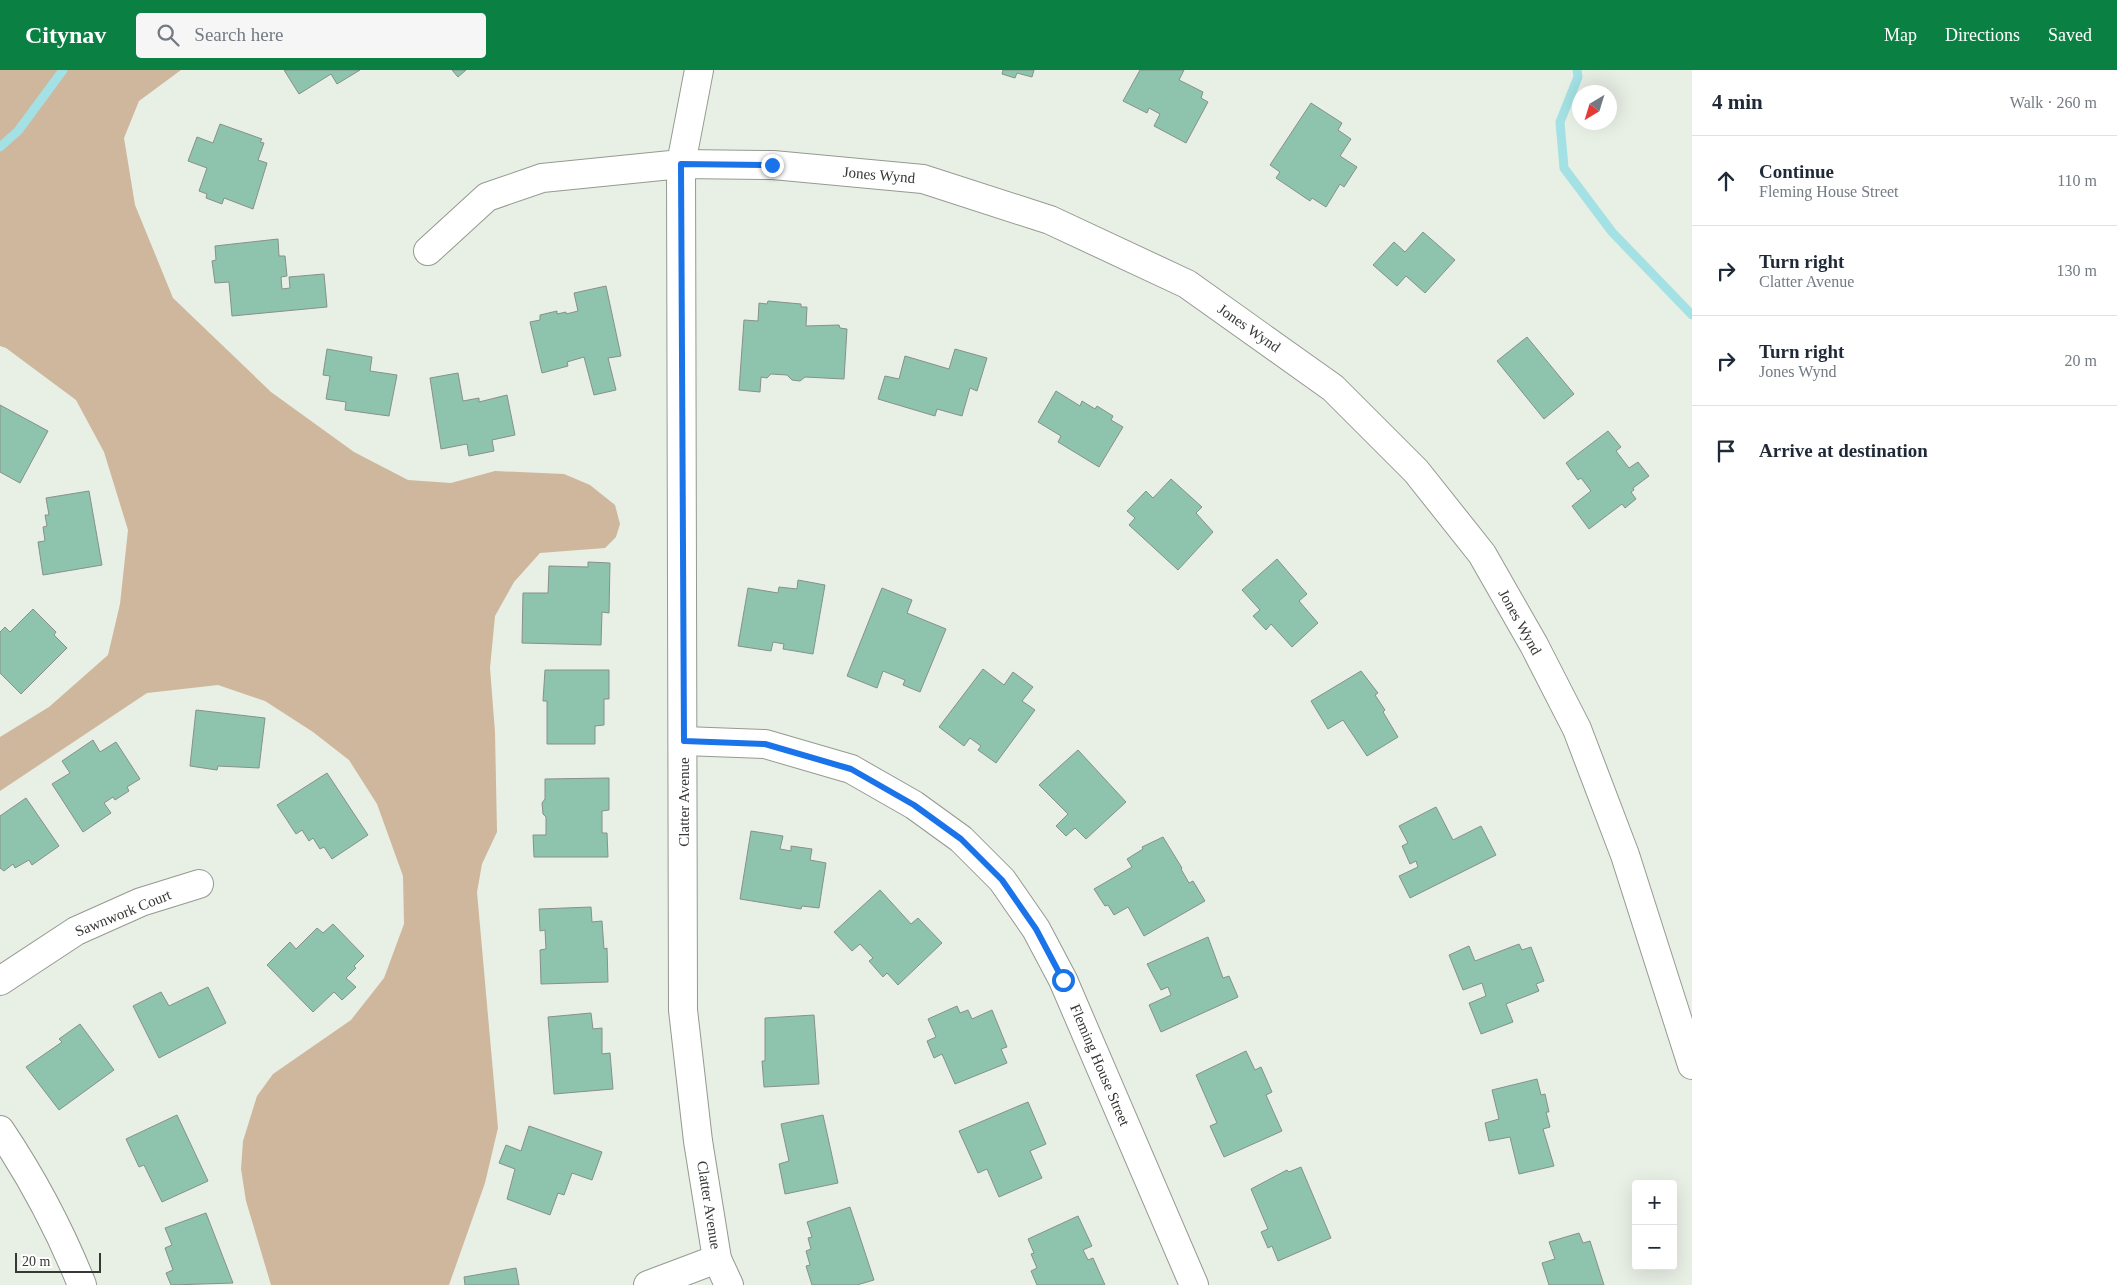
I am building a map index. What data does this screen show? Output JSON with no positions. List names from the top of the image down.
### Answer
{
  "streets": {
    "street": [
      "Jones Wynd",
      "Clatter Avenue",
      "Sawnwork Court",
      "Fleming House Street"
    ]
  },
  "crossings": [
    ["Jones Wynd", "Clatter Avenue"],
    ["Clatter Avenue", "Fleming House Street"]
  ],
  "scale_bar": "20 m",
  "north": "bottom left",
  "page": {
    "header": "Citynav",
    "search": "Search here",
    "nav": ["Map", "Directions", "Saved"],
    "heading": ["4 min", "Walk · 260 m"],
    "list": [
      ["Continue", "Fleming House Street", "110 m"],
      ["Turn right", "Clatter Avenue", "130 m"],
      ["Turn right", "Jones Wynd", "20 m"],
      "Arrive at destination"
    ],
    "map_buttons": ["+", "−"],
    "scale": "20 m"
  }
}
